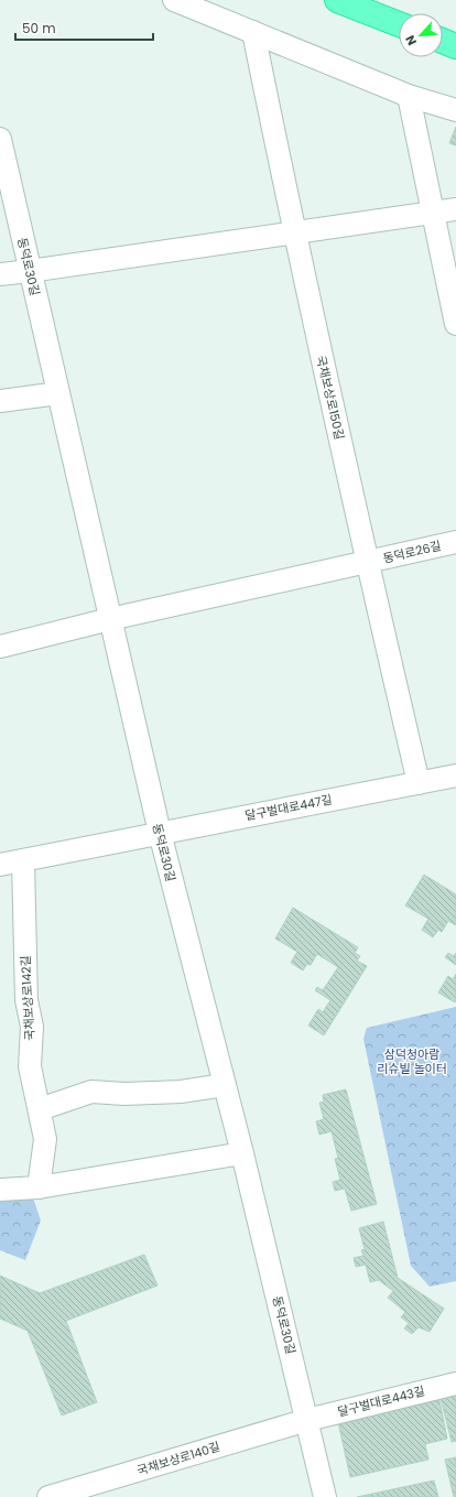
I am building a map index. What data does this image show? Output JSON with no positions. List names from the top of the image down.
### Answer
{
  "streets": {
    "street": [
      "동덕로30길",
      "국채보상로150길",
      "동덕로26길",
      "달구벌대로447길",
      "국채보상로142길",
      "달구벌대로443길",
      "국채보상로140길"
    ]
  },
  "crossings": [
    ["동덕로30길", "달구벌대로447길"],
    ["동덕로30길", "달구벌대로443길"],
    ["동덕로30길", "국채보상로140길"],
    ["국채보상로150길", "동덕로26길"],
    ["달구벌대로443길", "국채보상로140길"]
  ],
  "parks": ["삼덕청아람 리슈빌 놀이터"],
  "scale_bar": "50 m",
  "north": "bottom left"
}
